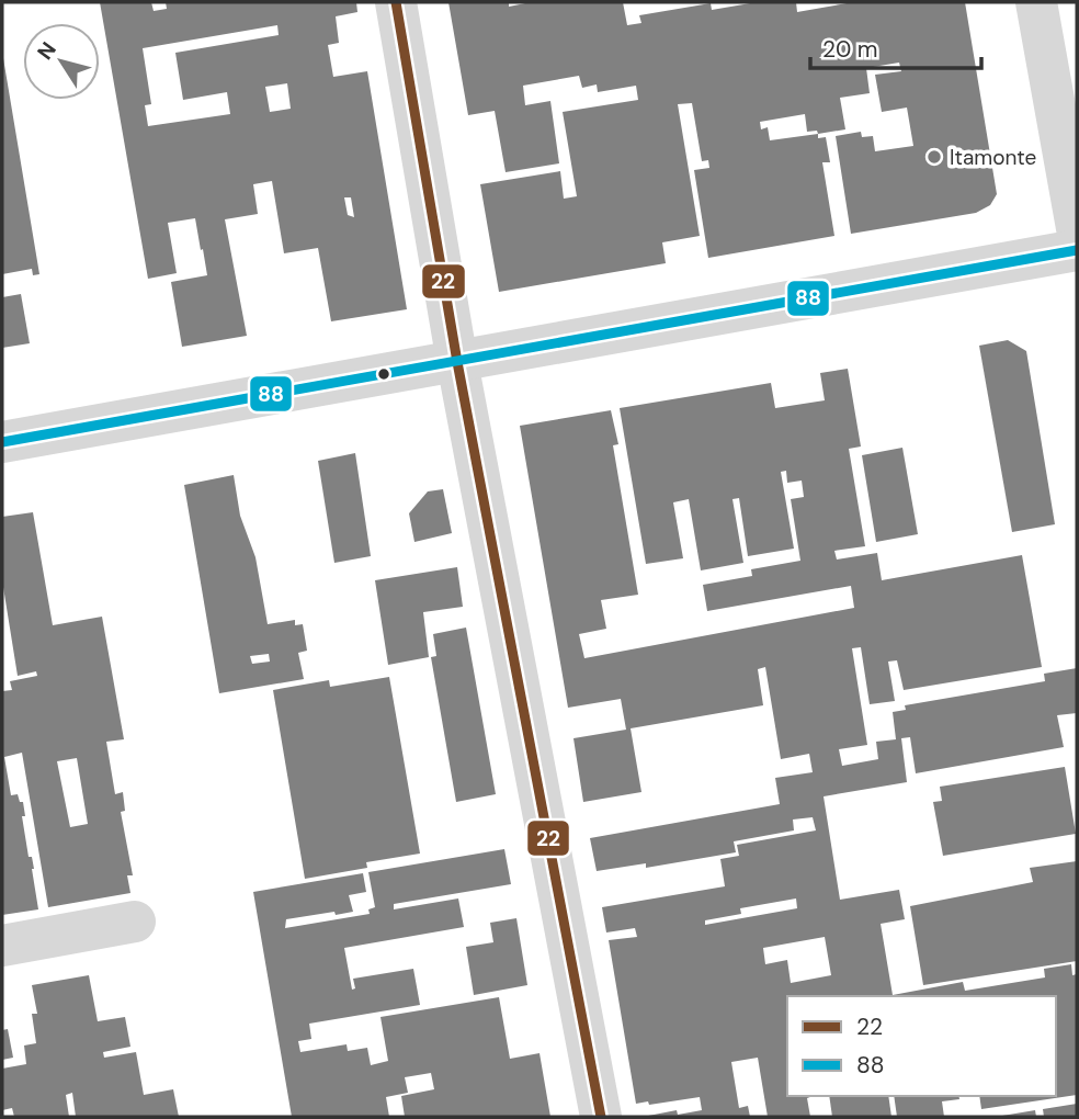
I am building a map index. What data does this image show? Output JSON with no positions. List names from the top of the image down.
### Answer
{
  "places": ["Itamonte"],
  "lines": ["transit line 22", "transit line 88"],
  "legend": ["22", "88"],
  "scale_bar": "20 m",
  "north": "top left"
}
